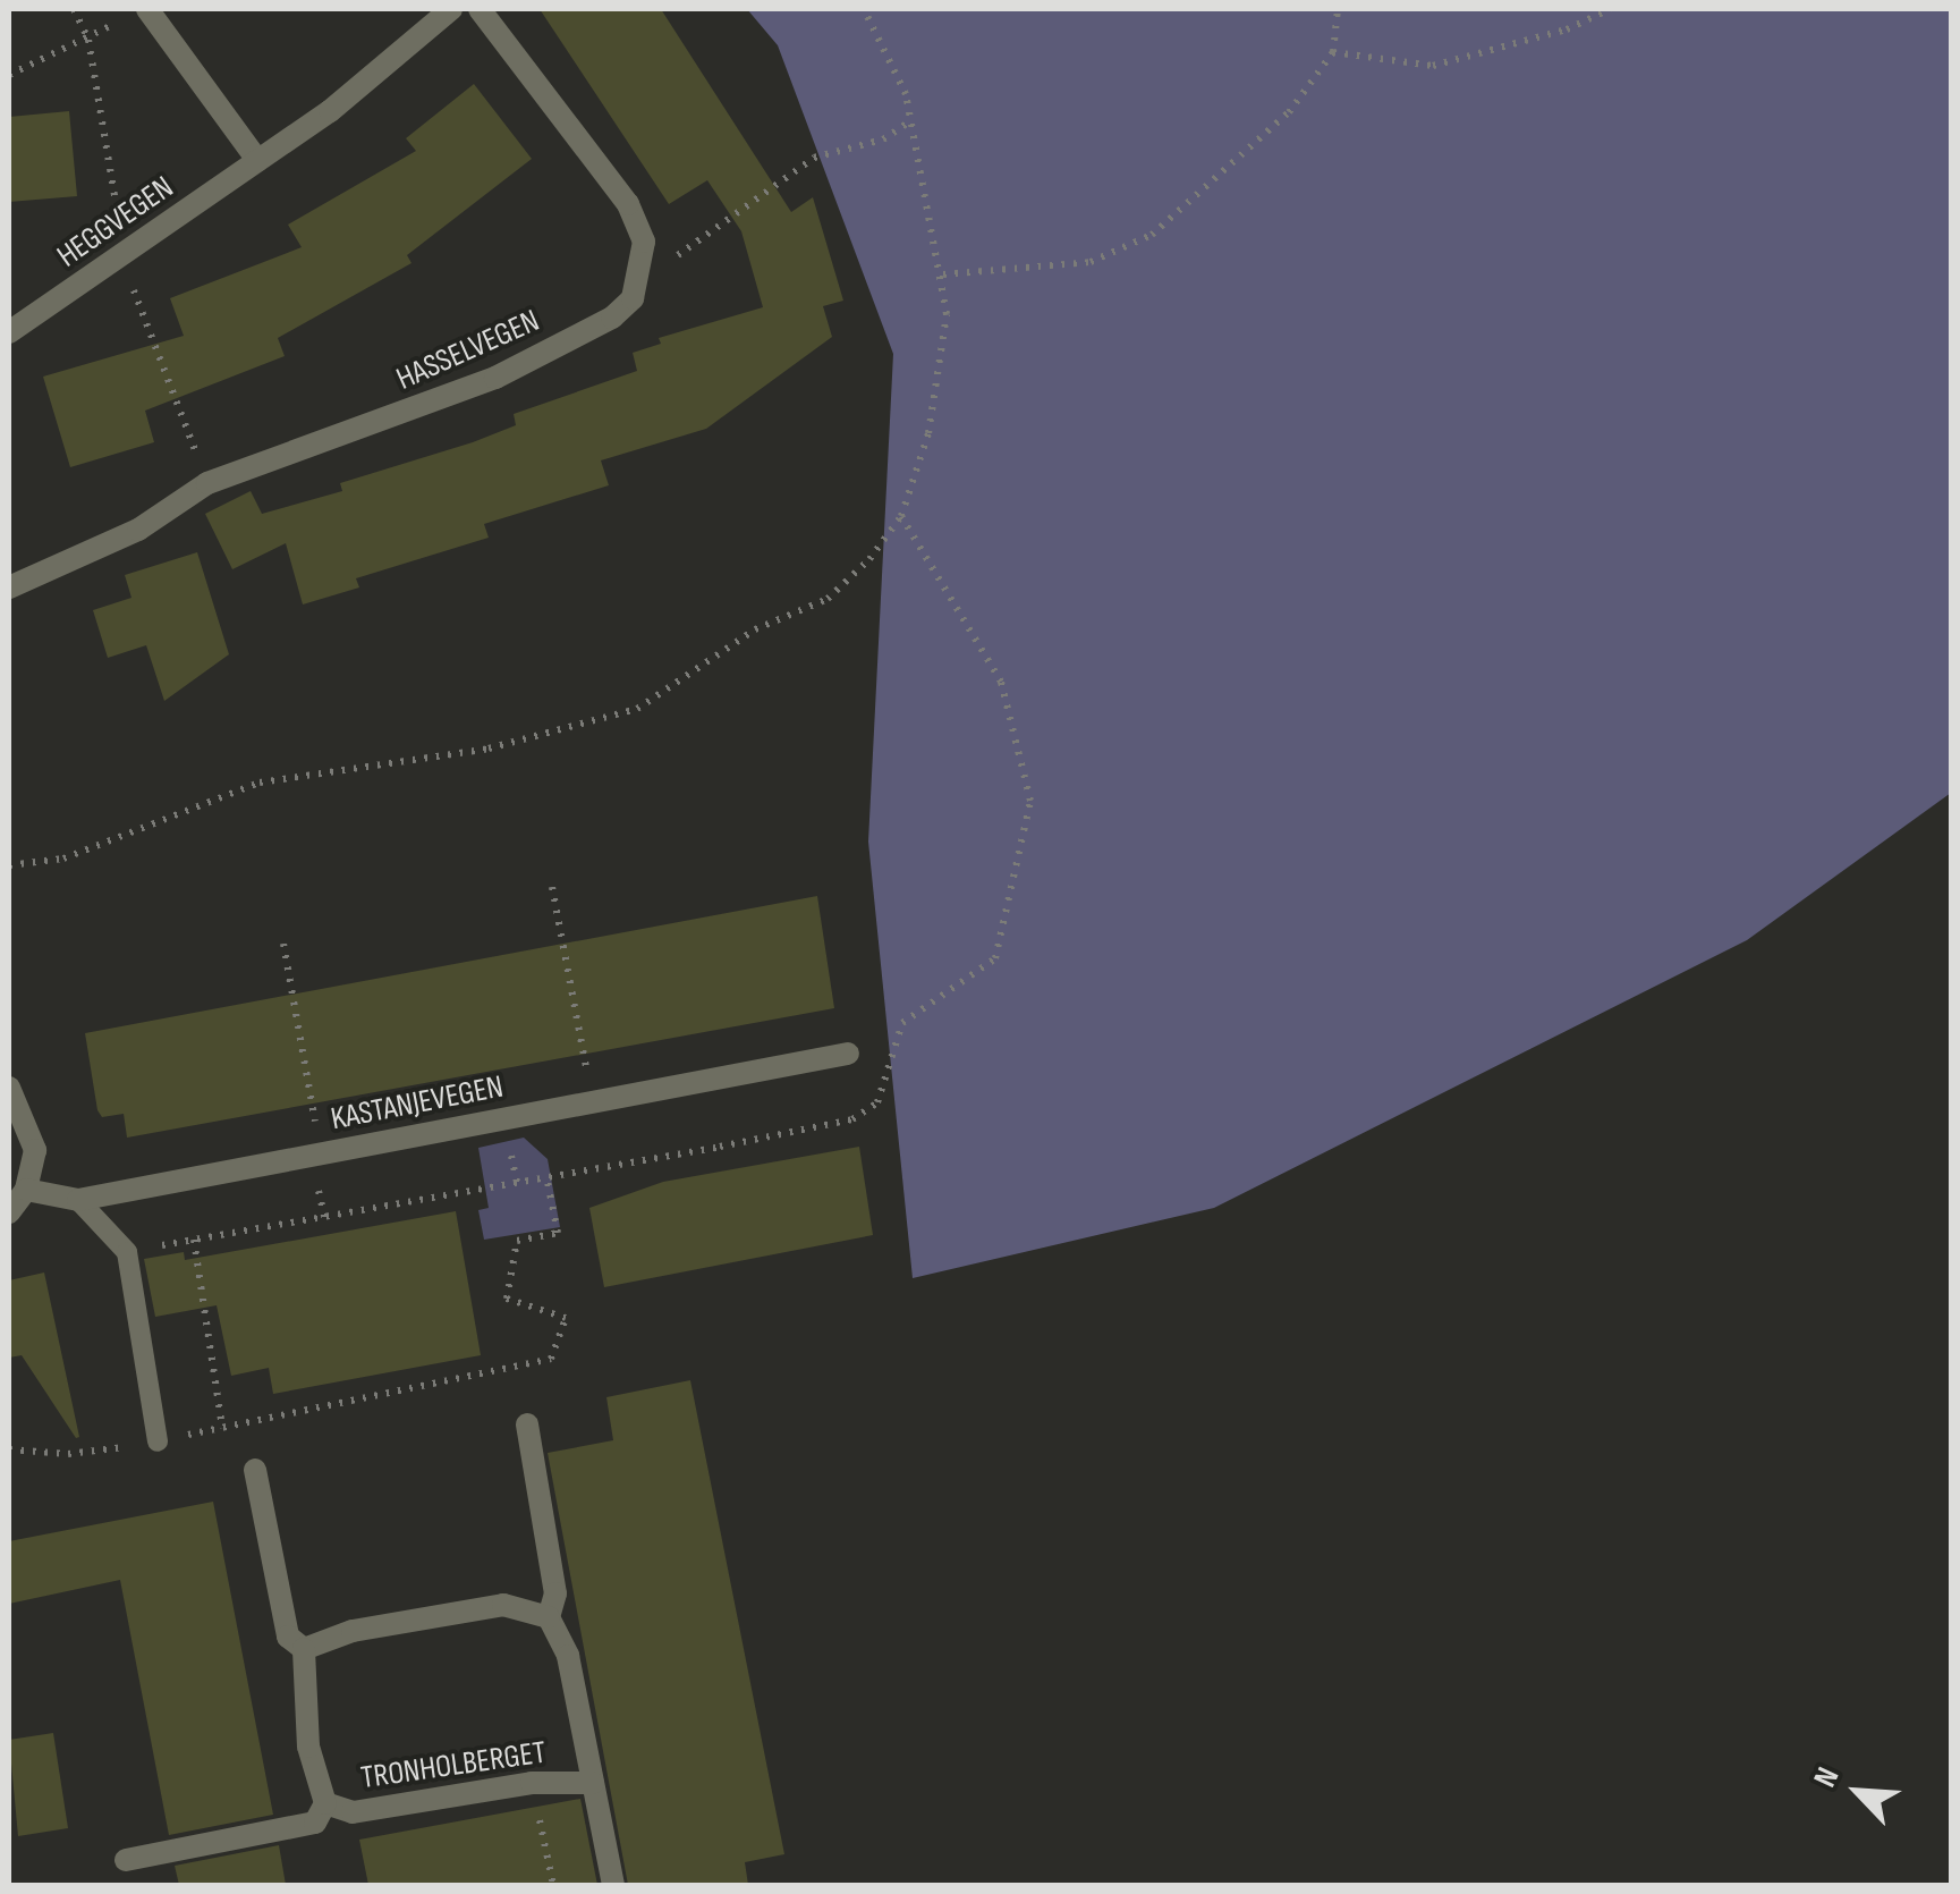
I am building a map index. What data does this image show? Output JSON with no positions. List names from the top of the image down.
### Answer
{
  "streets": {
    "street": [
      "HEGGVEGEN",
      "HASSELVEGEN",
      "KASTANJEVEGEN",
      "TRONHOLBERGET"
    ]
  },
  "north": "top left"
}
